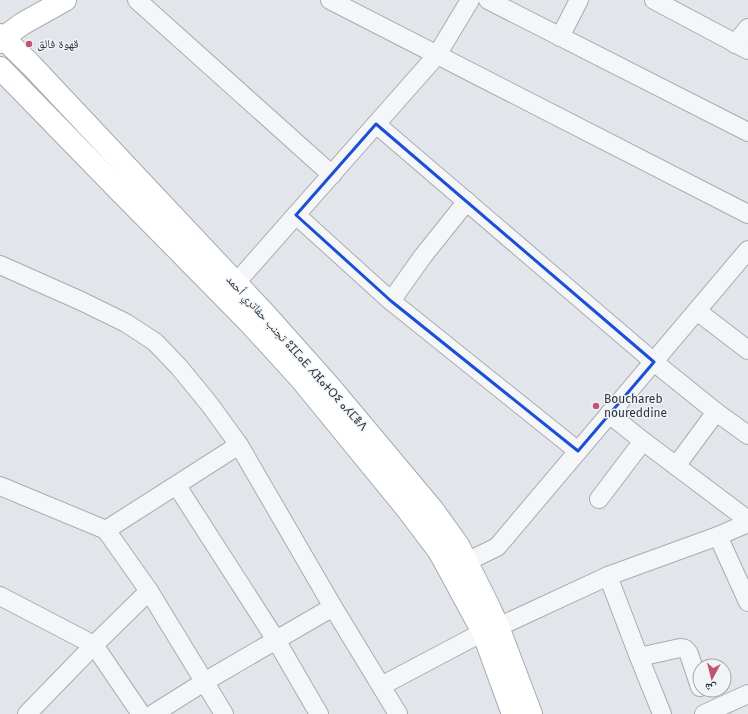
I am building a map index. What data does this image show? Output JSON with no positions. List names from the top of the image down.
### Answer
{
  "streets": {
    "main road": ["تجنب حفاتري أحمد ⵓⵊⵎⴰⴹ ⵃⴼⴰⵜⵔⵉ ⴰⵃⵎⴻⴷ"]
  },
  "places": ["قهوة فالق", "Bouchareb noureddine"],
  "north": "bottom"
}
